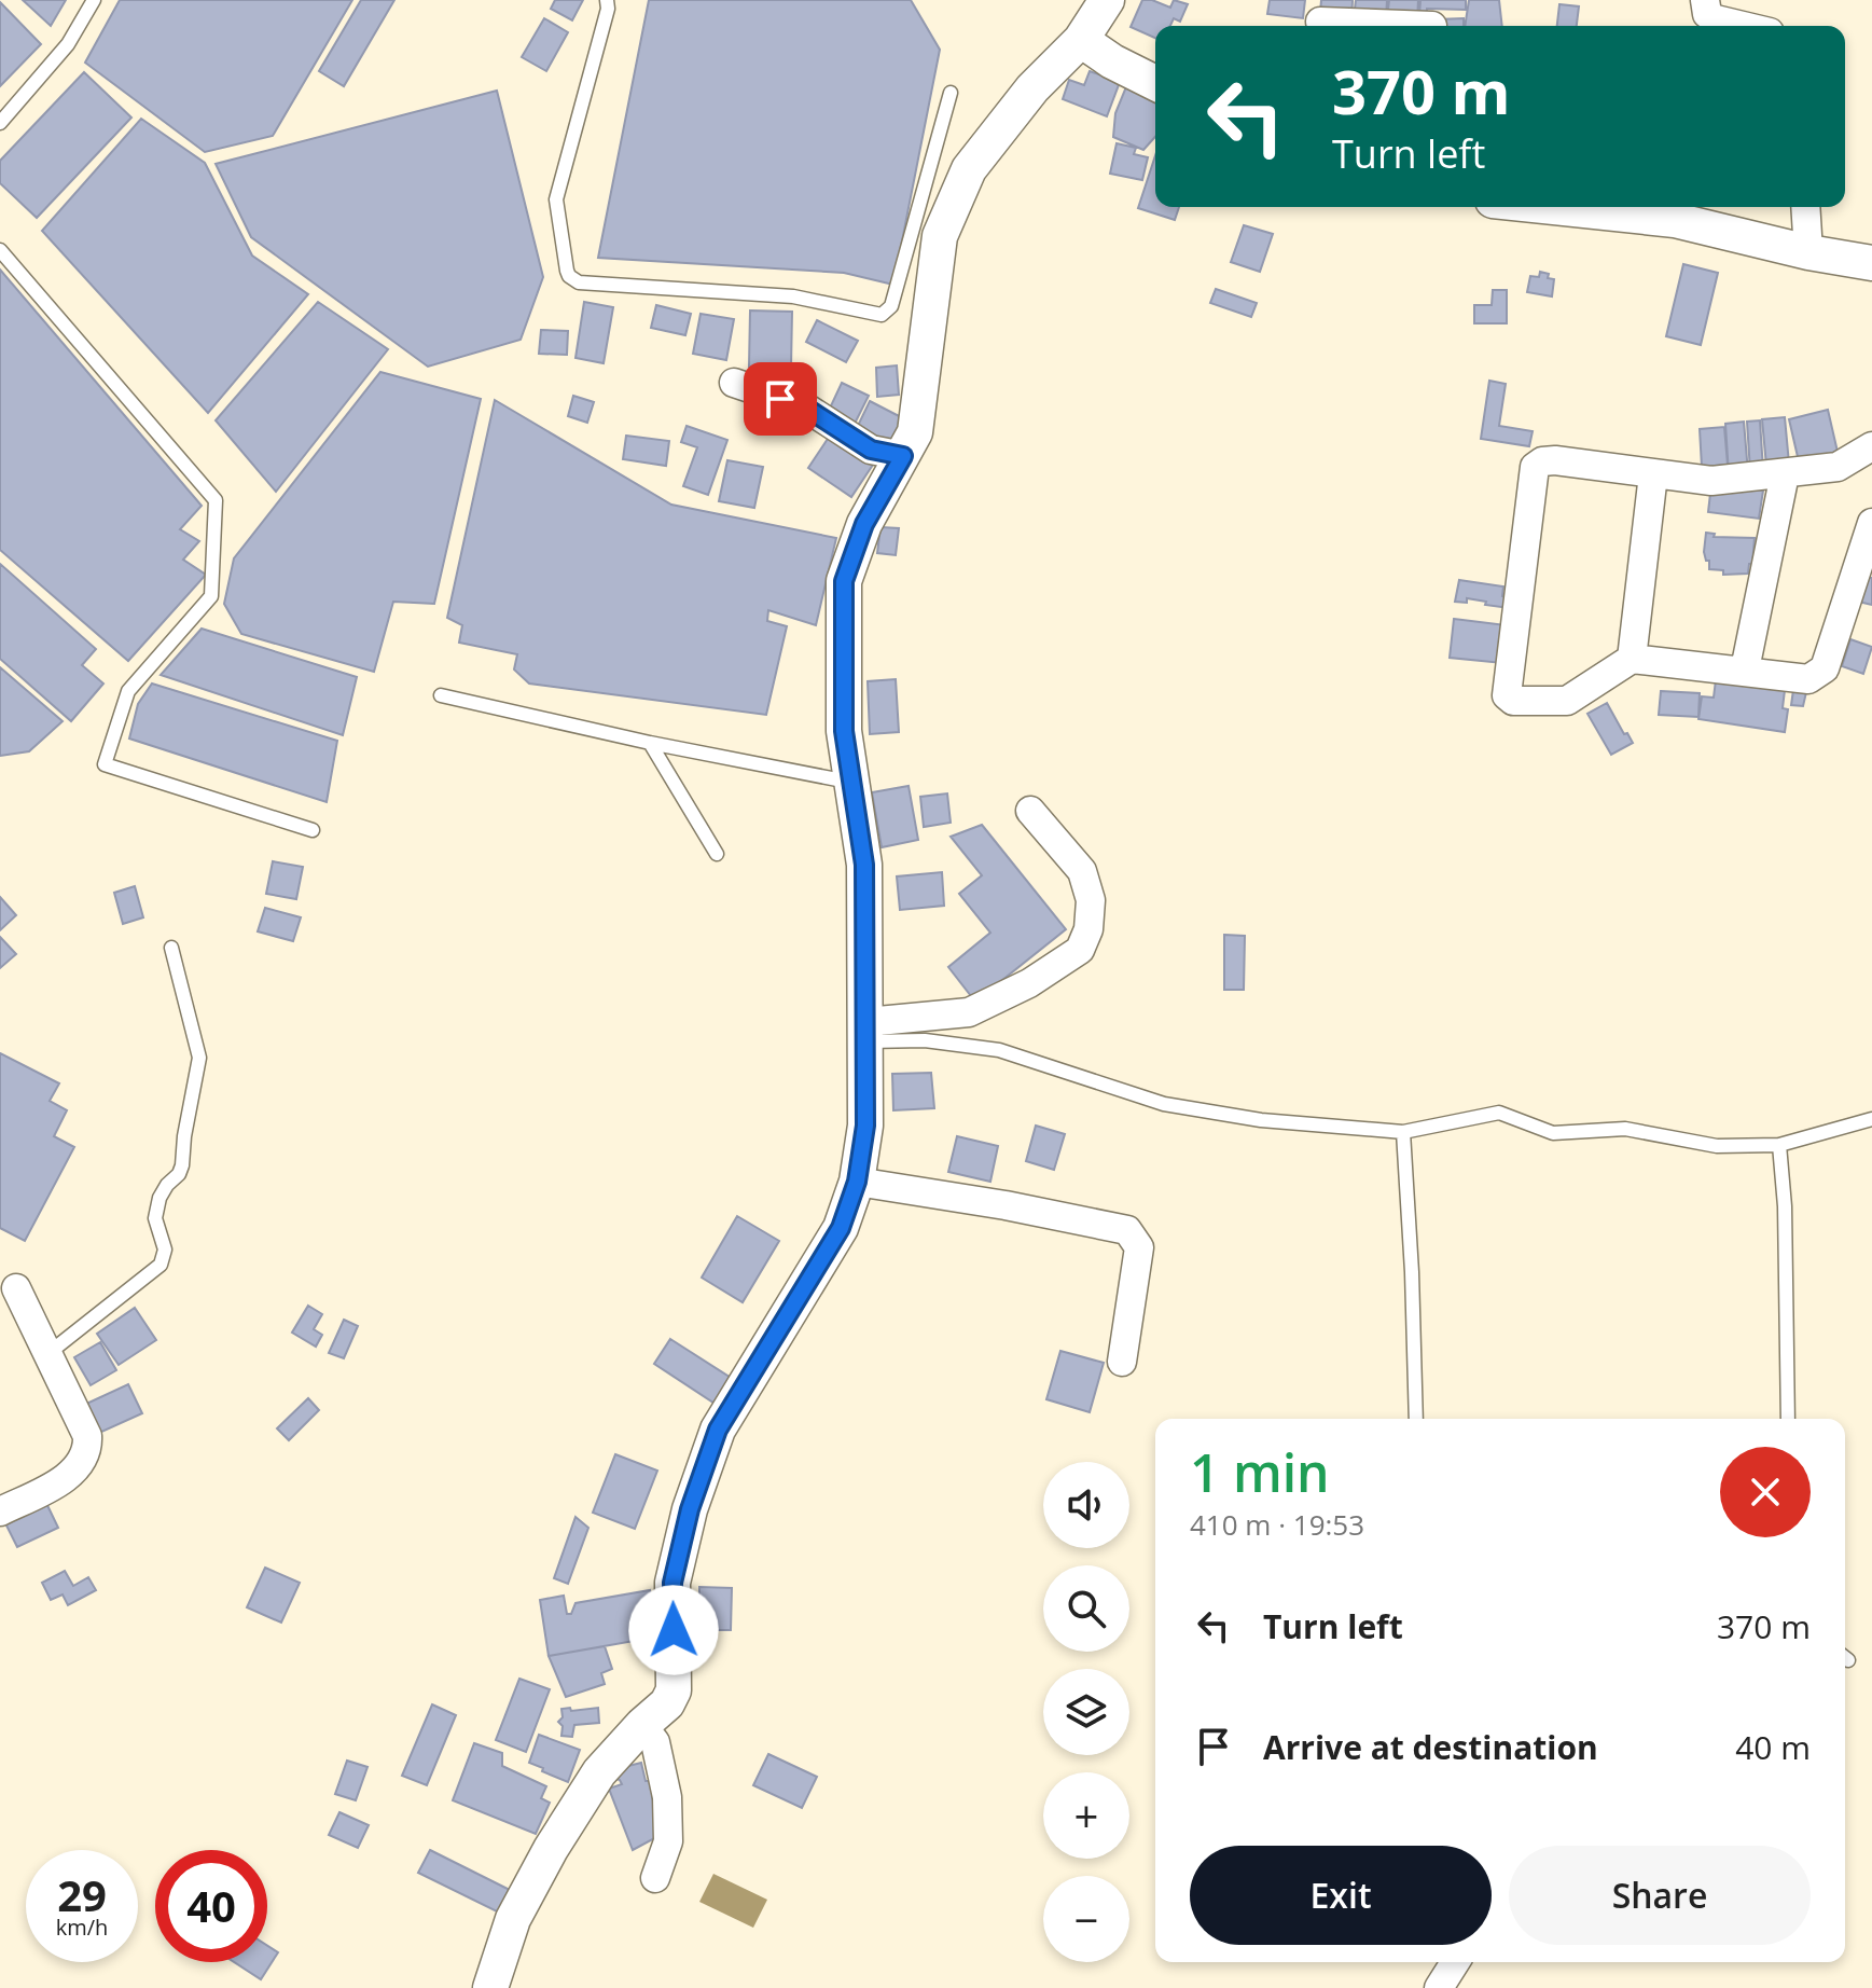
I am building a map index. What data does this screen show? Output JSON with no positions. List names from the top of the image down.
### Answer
{
  "page": {
    "turn": ["370 m", "Turn left"],
    "heading": ["1 min", "410 m · 19:53"],
    "map_buttons": ["+", "−"],
    "list": [
      {
        "name": "Turn left",
        "value": "370 m"
      },
      {
        "name": "Arrive at destination",
        "value": "40 m"
      }
    ],
    "buttons": ["Exit", "Share"],
    "speed": "29 km/h",
    "limit": "40"
  }
}
